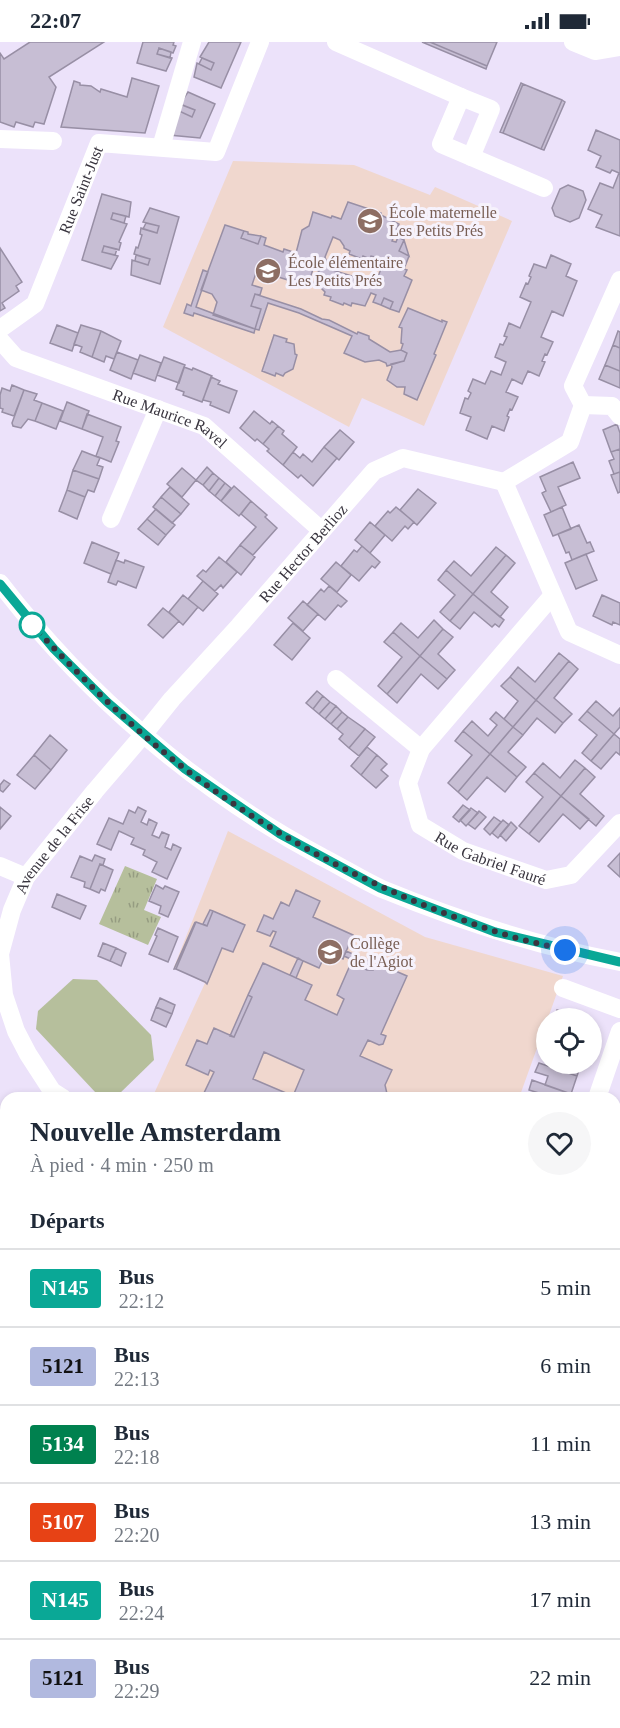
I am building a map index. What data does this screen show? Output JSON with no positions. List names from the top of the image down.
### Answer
{
  "streets": {
    "street": [
      "Rue Saint-Just",
      "Rue Maurice Ravel",
      "Rue Hector Berlioz",
      "Avenue de la Frise",
      "Rue Gabriel Fauré"
    ]
  },
  "crossings": [
    ["Rue Maurice Ravel", "Rue Hector Berlioz"],
    ["Rue Hector Berlioz", "Avenue de la Frise"]
  ],
  "places": {
    "school or university": ["École maternelle Les Petits Prés", "École élémentaire Les Petits Prés", "Collège de l'Agiot"]
  },
  "lines": ["bus line N145"],
  "page": {
    "status": "22:07",
    "heading": [
      ["Nouvelle Amsterdam", "À pied · 4 min · 250 m"],
      "Départs"
    ],
    "list": [
      {
        "mark": "N145",
        "name": "Bus",
        "note": "22:12",
        "value": "5 min"
      },
      {
        "mark": "5121",
        "name": "Bus",
        "note": "22:13",
        "value": "6 min"
      },
      {
        "mark": "5134",
        "name": "Bus",
        "note": "22:18",
        "value": "11 min"
      },
      {
        "mark": "5107",
        "name": "Bus",
        "note": "22:20",
        "value": "13 min"
      },
      {
        "mark": "N145",
        "name": "Bus",
        "note": "22:24",
        "value": "17 min"
      },
      {
        "mark": "5121",
        "name": "Bus",
        "note": "22:29",
        "value": "22 min"
      }
    ]
  }
}
